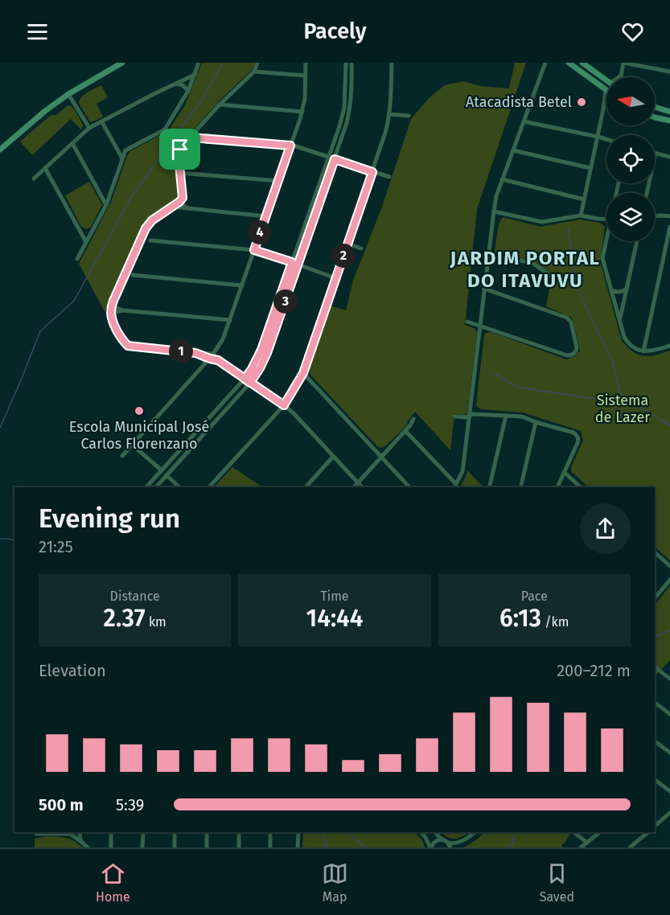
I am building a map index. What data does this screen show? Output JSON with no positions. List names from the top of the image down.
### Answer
{
  "districts": ["JARDIM PORTAL DO ITAVUVU"],
  "parks": ["Sistema de Lazer"],
  "places": ["Atacadista Betel", "Escola Municipal José Carlos Florenzano"],
  "north": "left",
  "page": {
    "header": "Pacely",
    "pins": [
      "4",
      "2",
      "3",
      "1"
    ],
    "heading": ["Evening run", "21:25"],
    "stats": [
      ["Distance", "2.37 km"],
      ["Time", "14:44"],
      ["Pace", "6:13 /km"]
    ],
    "chart": ["Elevation", "200–212 m"],
    "list": [
      {
        "name": "500 m",
        "note": "5:39"
      }
    ],
    "tabs": ["Home", "Map", "Saved"]
  }
}
